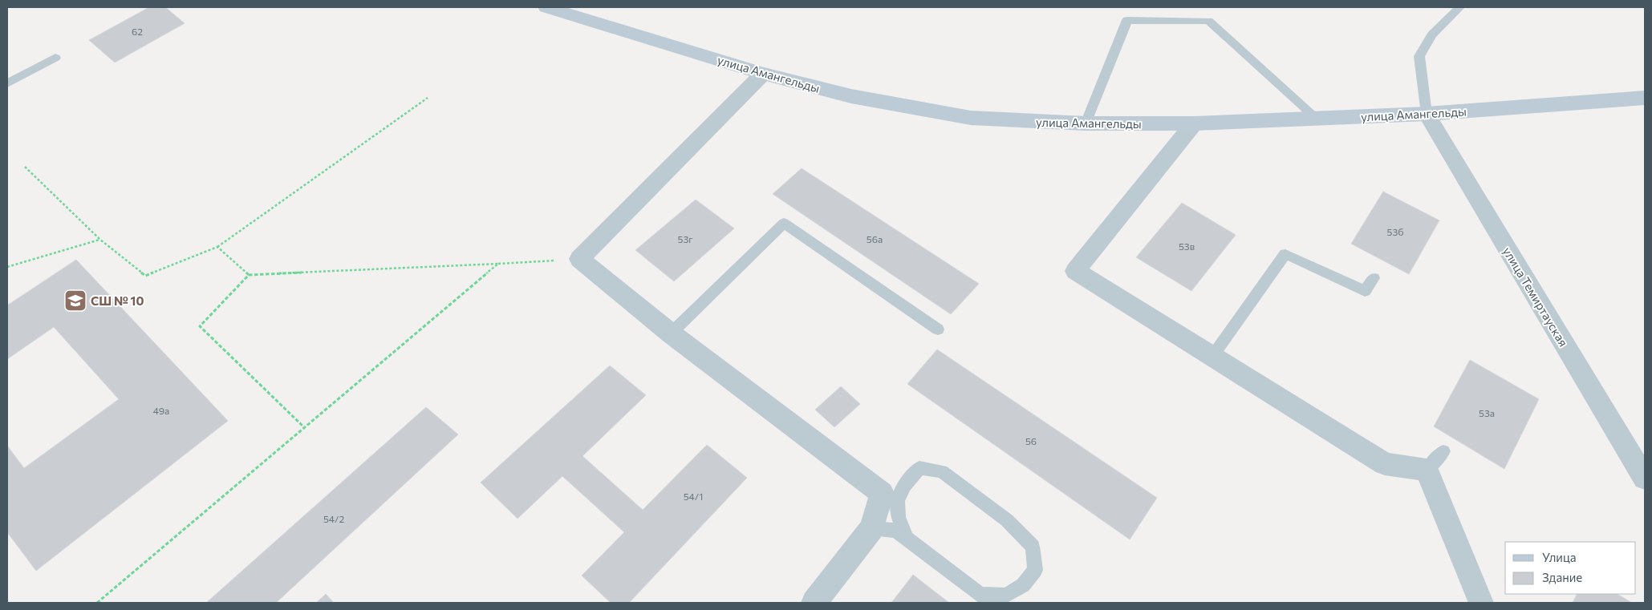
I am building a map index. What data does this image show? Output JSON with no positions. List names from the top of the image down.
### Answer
{
  "streets": {
    "street": ["улица Амангельды", "улица Темиртауская"]
  },
  "crossings": [
    ["улица Амангельды", "улица Темиртауская"]
  ],
  "places": {
    "school or university": ["СШ № 10"]
  },
  "house_numbers": [
    "62",
    "53б",
    "53г",
    "56а",
    "53в",
    "49а",
    "53а",
    "56",
    "54/1",
    "54/2"
  ],
  "legend": ["Улица", "Здание"]
}
